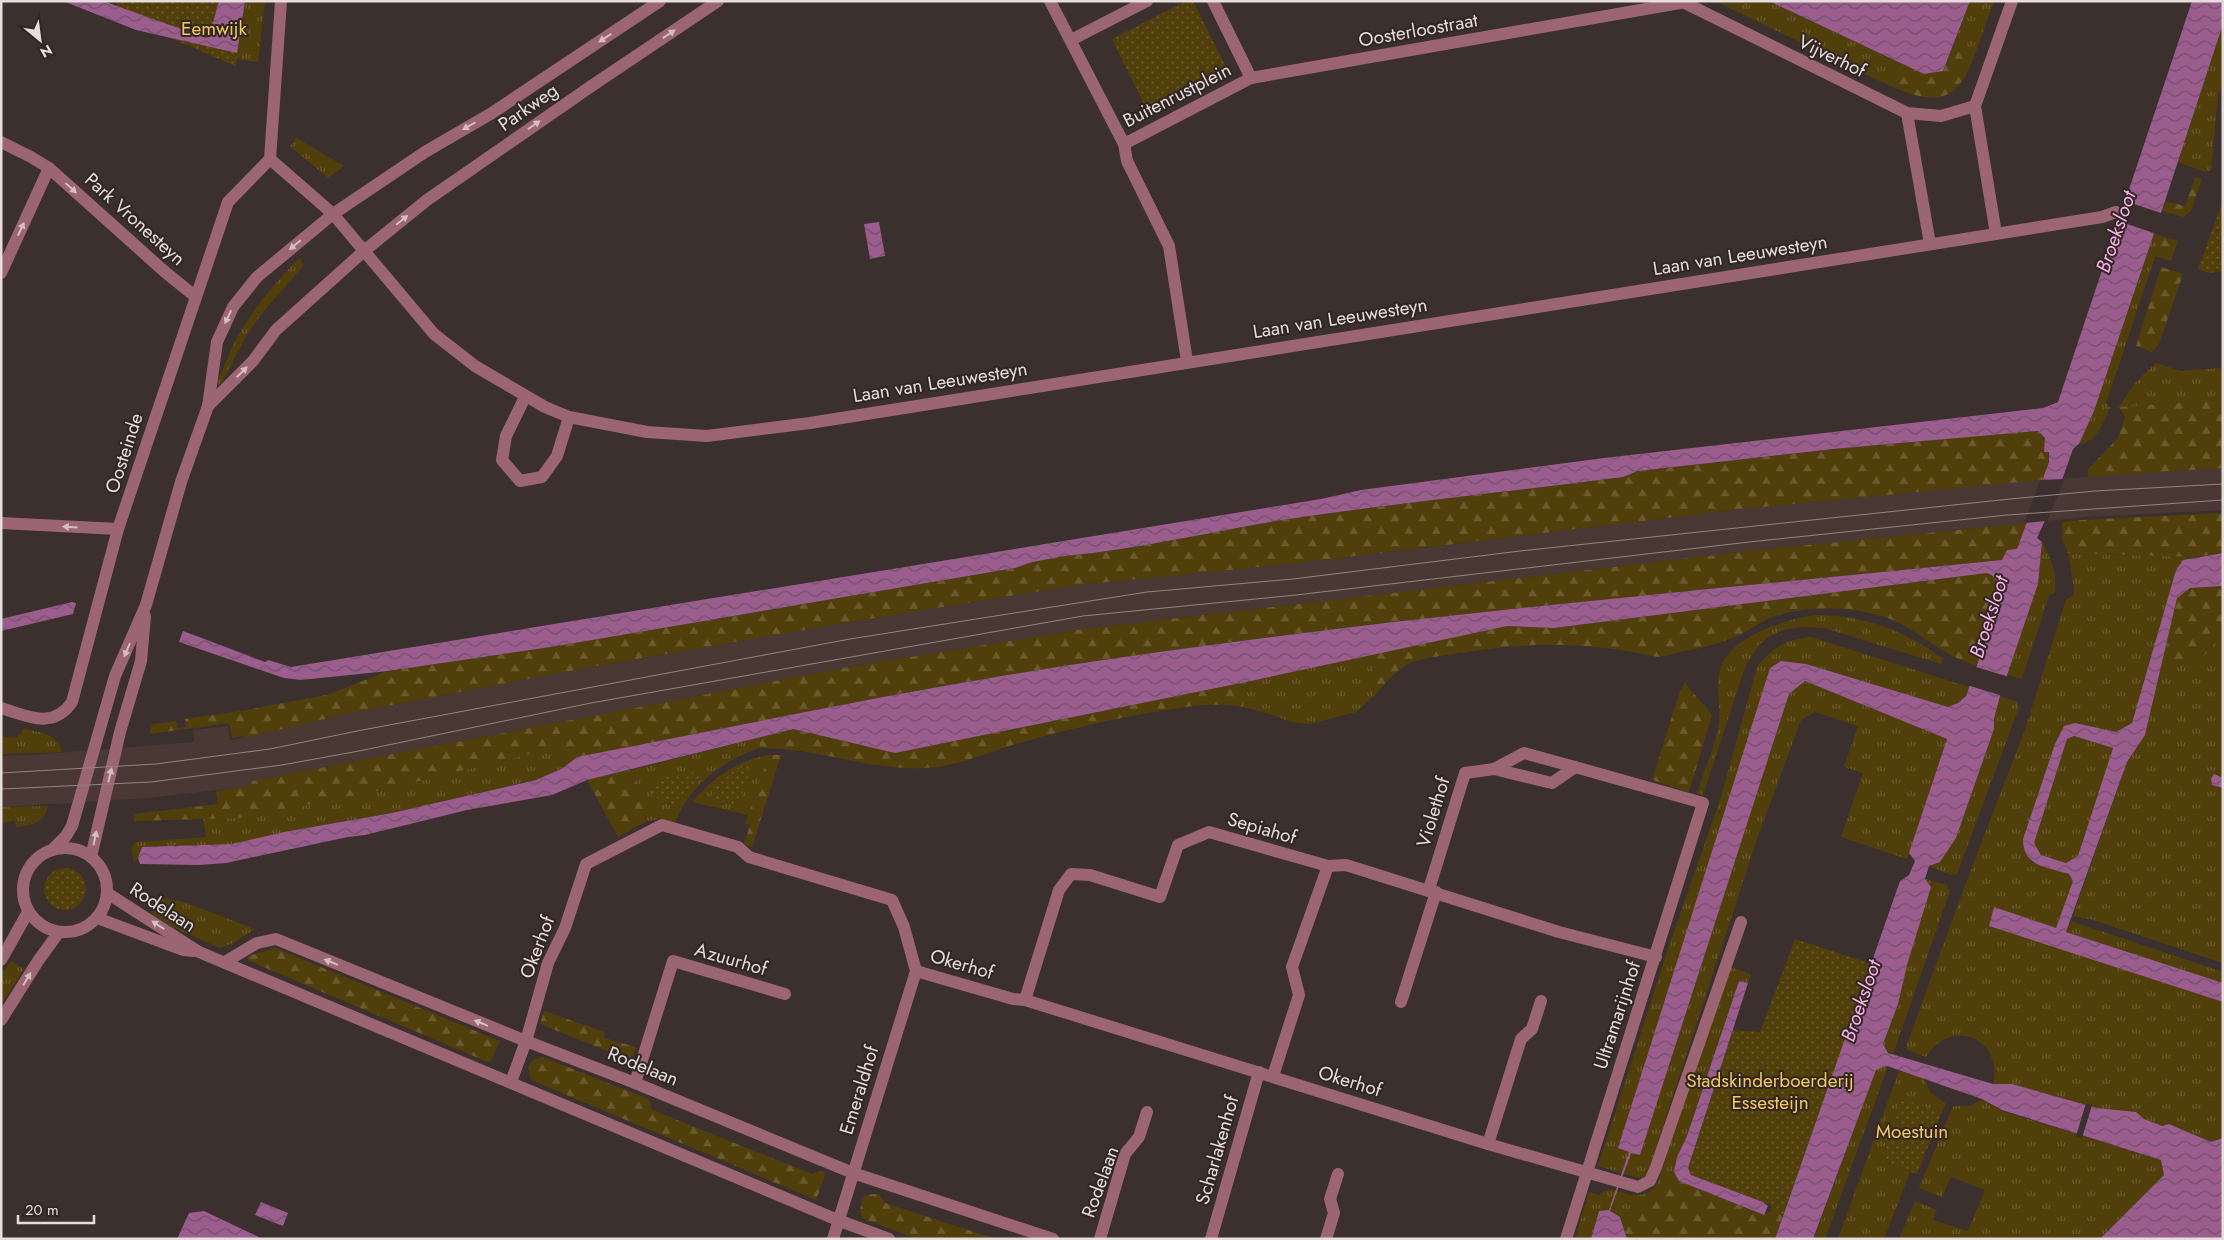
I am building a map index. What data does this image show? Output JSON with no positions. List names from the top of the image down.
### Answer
{
  "streets": {
    "street": [
      "Oosterloostraat",
      "Vijverhof",
      "Buitenrustplein",
      "Parkweg",
      "Park Vronesteyn",
      "Laan van Leeuwesteyn",
      "Oosteinde",
      "Violethof",
      "Sepiahof",
      "Rodelaan",
      "Okerhof",
      "Azuurhof",
      "Ultramarijnhof",
      "Emeraldhof",
      "Scharlakenhof"
    ]
  },
  "crossings": [
    ["Oosterloostraat", "Vijverhof"],
    ["Oosterloostraat", "Buitenrustplein"],
    ["Buitenrustplein", "Laan van Leeuwesteyn"],
    ["Parkweg", "Laan van Leeuwesteyn"],
    ["Park Vronesteyn", "Oosteinde"],
    ["Violethof", "Sepiahof"],
    ["Violethof", "Ultramarijnhof"],
    ["Sepiahof", "Okerhof"],
    ["Sepiahof", "Ultramarijnhof"],
    ["Rodelaan", "Okerhof"],
    ["Rodelaan", "Azuurhof"],
    ["Rodelaan", "Emeraldhof"],
    ["Okerhof", "Ultramarijnhof"],
    ["Okerhof", "Emeraldhof"],
    ["Okerhof", "Scharlakenhof"]
  ],
  "one_way": ["Park Vronesteyn"],
  "water": ["Broeksloot"],
  "parks": ["Eemwijk", "Stadskinderboerderij Essesteijn", "Moestuin"],
  "scale_bar": "20 m",
  "north": "bottom right"
}
